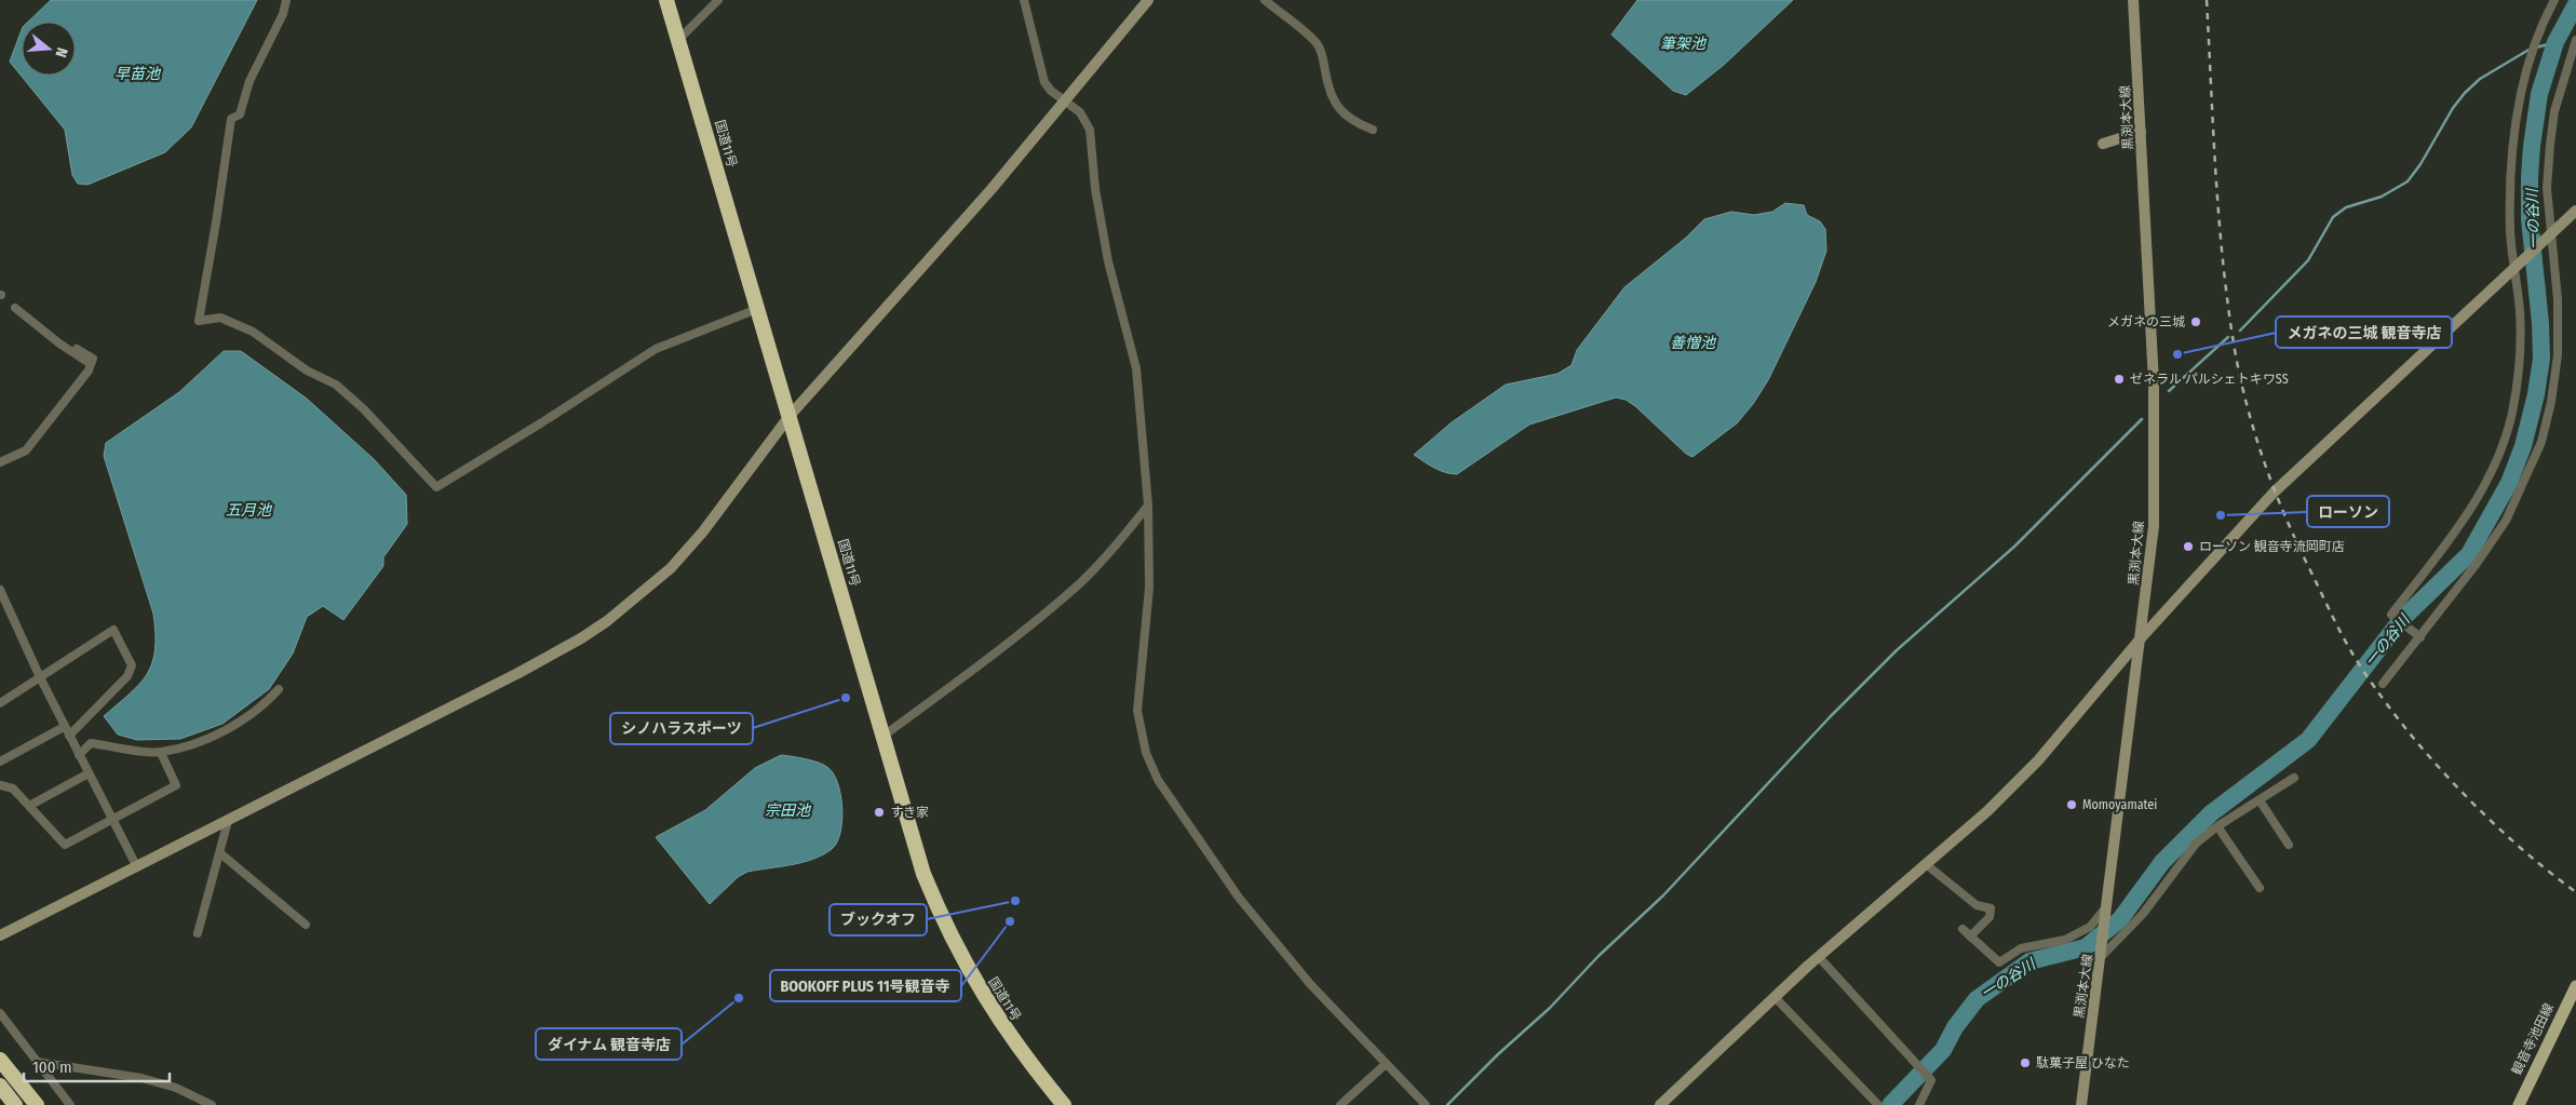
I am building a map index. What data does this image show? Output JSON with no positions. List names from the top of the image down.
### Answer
{
  "streets": {
    "highway": ["国道11号"],
    "main road": ["観音寺池田線"],
    "street": ["黒渕本大線"]
  },
  "water": [
    "筆架池",
    "早苗池",
    "一の谷川",
    "善憎池",
    "五月池",
    "宗田池"
  ],
  "places": [
    "メガネの三城",
    "メガネの三城 観音寺店",
    "ゼネラル パルシェトキワSS",
    "ローソン",
    "ローソン 観音寺流岡町店",
    "シノハラスポーツ",
    "Momoyamatei",
    "すき家",
    "ブックオフ",
    "BOOKOFF PLUS 11号観音寺",
    "ダイナム 観音寺店",
    "駄菓子屋 ひなた"
  ],
  "scale_bar": "100 m",
  "north": "right"
}
